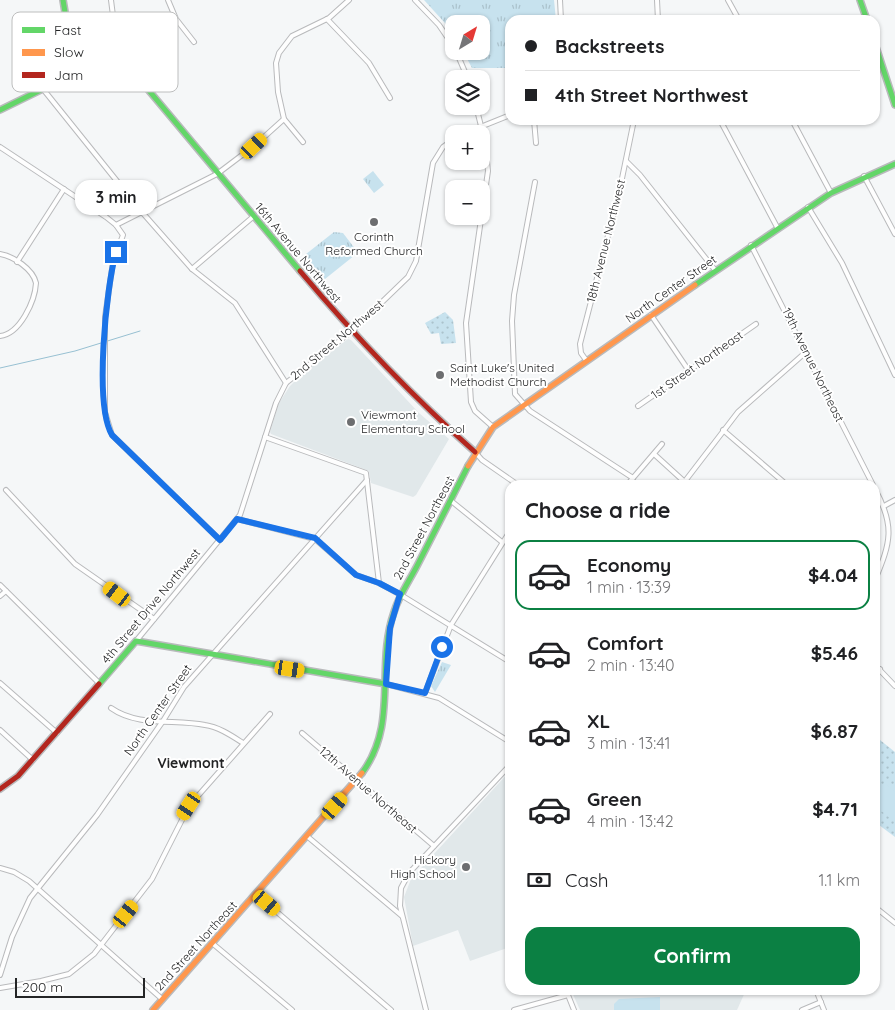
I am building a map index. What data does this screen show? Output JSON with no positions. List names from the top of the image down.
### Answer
{
  "streets": {
    "main road": [
      "16th Avenue Northwest",
      "North Center Street",
      "2nd Street Northeast",
      "4th Street Drive Northwest"
    ],
    "street": [
      "18th Avenue Northwest",
      "2nd Street Northwest",
      "1st Street Northeast",
      "19th Avenue Northeast",
      "12th Avenue Northeast"
    ]
  },
  "crossings": [
    ["18th Avenue Northwest", "North Center Street"],
    ["16th Avenue Northwest", "North Center Street"],
    ["16th Avenue Northwest", "2nd Street Northwest"],
    ["16th Avenue Northwest", "2nd Street Northeast"],
    ["North Center Street", "19th Avenue Northeast"],
    ["North Center Street", "2nd Street Northeast"],
    ["2nd Street Northwest", "4th Street Drive Northwest"],
    ["2nd Street Northeast", "12th Avenue Northeast"]
  ],
  "districts": ["Viewmont"],
  "places": [
    "Corinth Reformed Church",
    "Saint Luke's United Methodist Church",
    "Viewmont Elementary School",
    "Hickory High School"
  ],
  "legend": ["Fast", "Slow", "Jam"],
  "scale_bar": "200 m",
  "north": "top right",
  "page": {
    "map_buttons": ["+", "−"],
    "banner": ["Backstreets", "4th Street Northwest"],
    "bubble": "3 min",
    "heading": "Choose a ride",
    "list": [
      {
        "name": "Economy",
        "note": "1 min · 13:39",
        "value": "$4.04"
      },
      {
        "name": "Comfort",
        "note": "2 min · 13:40",
        "value": "$5.46"
      },
      {
        "name": "XL",
        "note": "3 min · 13:41",
        "value": "$6.87"
      },
      {
        "name": "Green",
        "note": "4 min · 13:42",
        "value": "$4.71"
      }
    ],
    "pay": ["Cash", "1.1 km"],
    "buttons": "Confirm",
    "scale": "200 m"
  }
}
